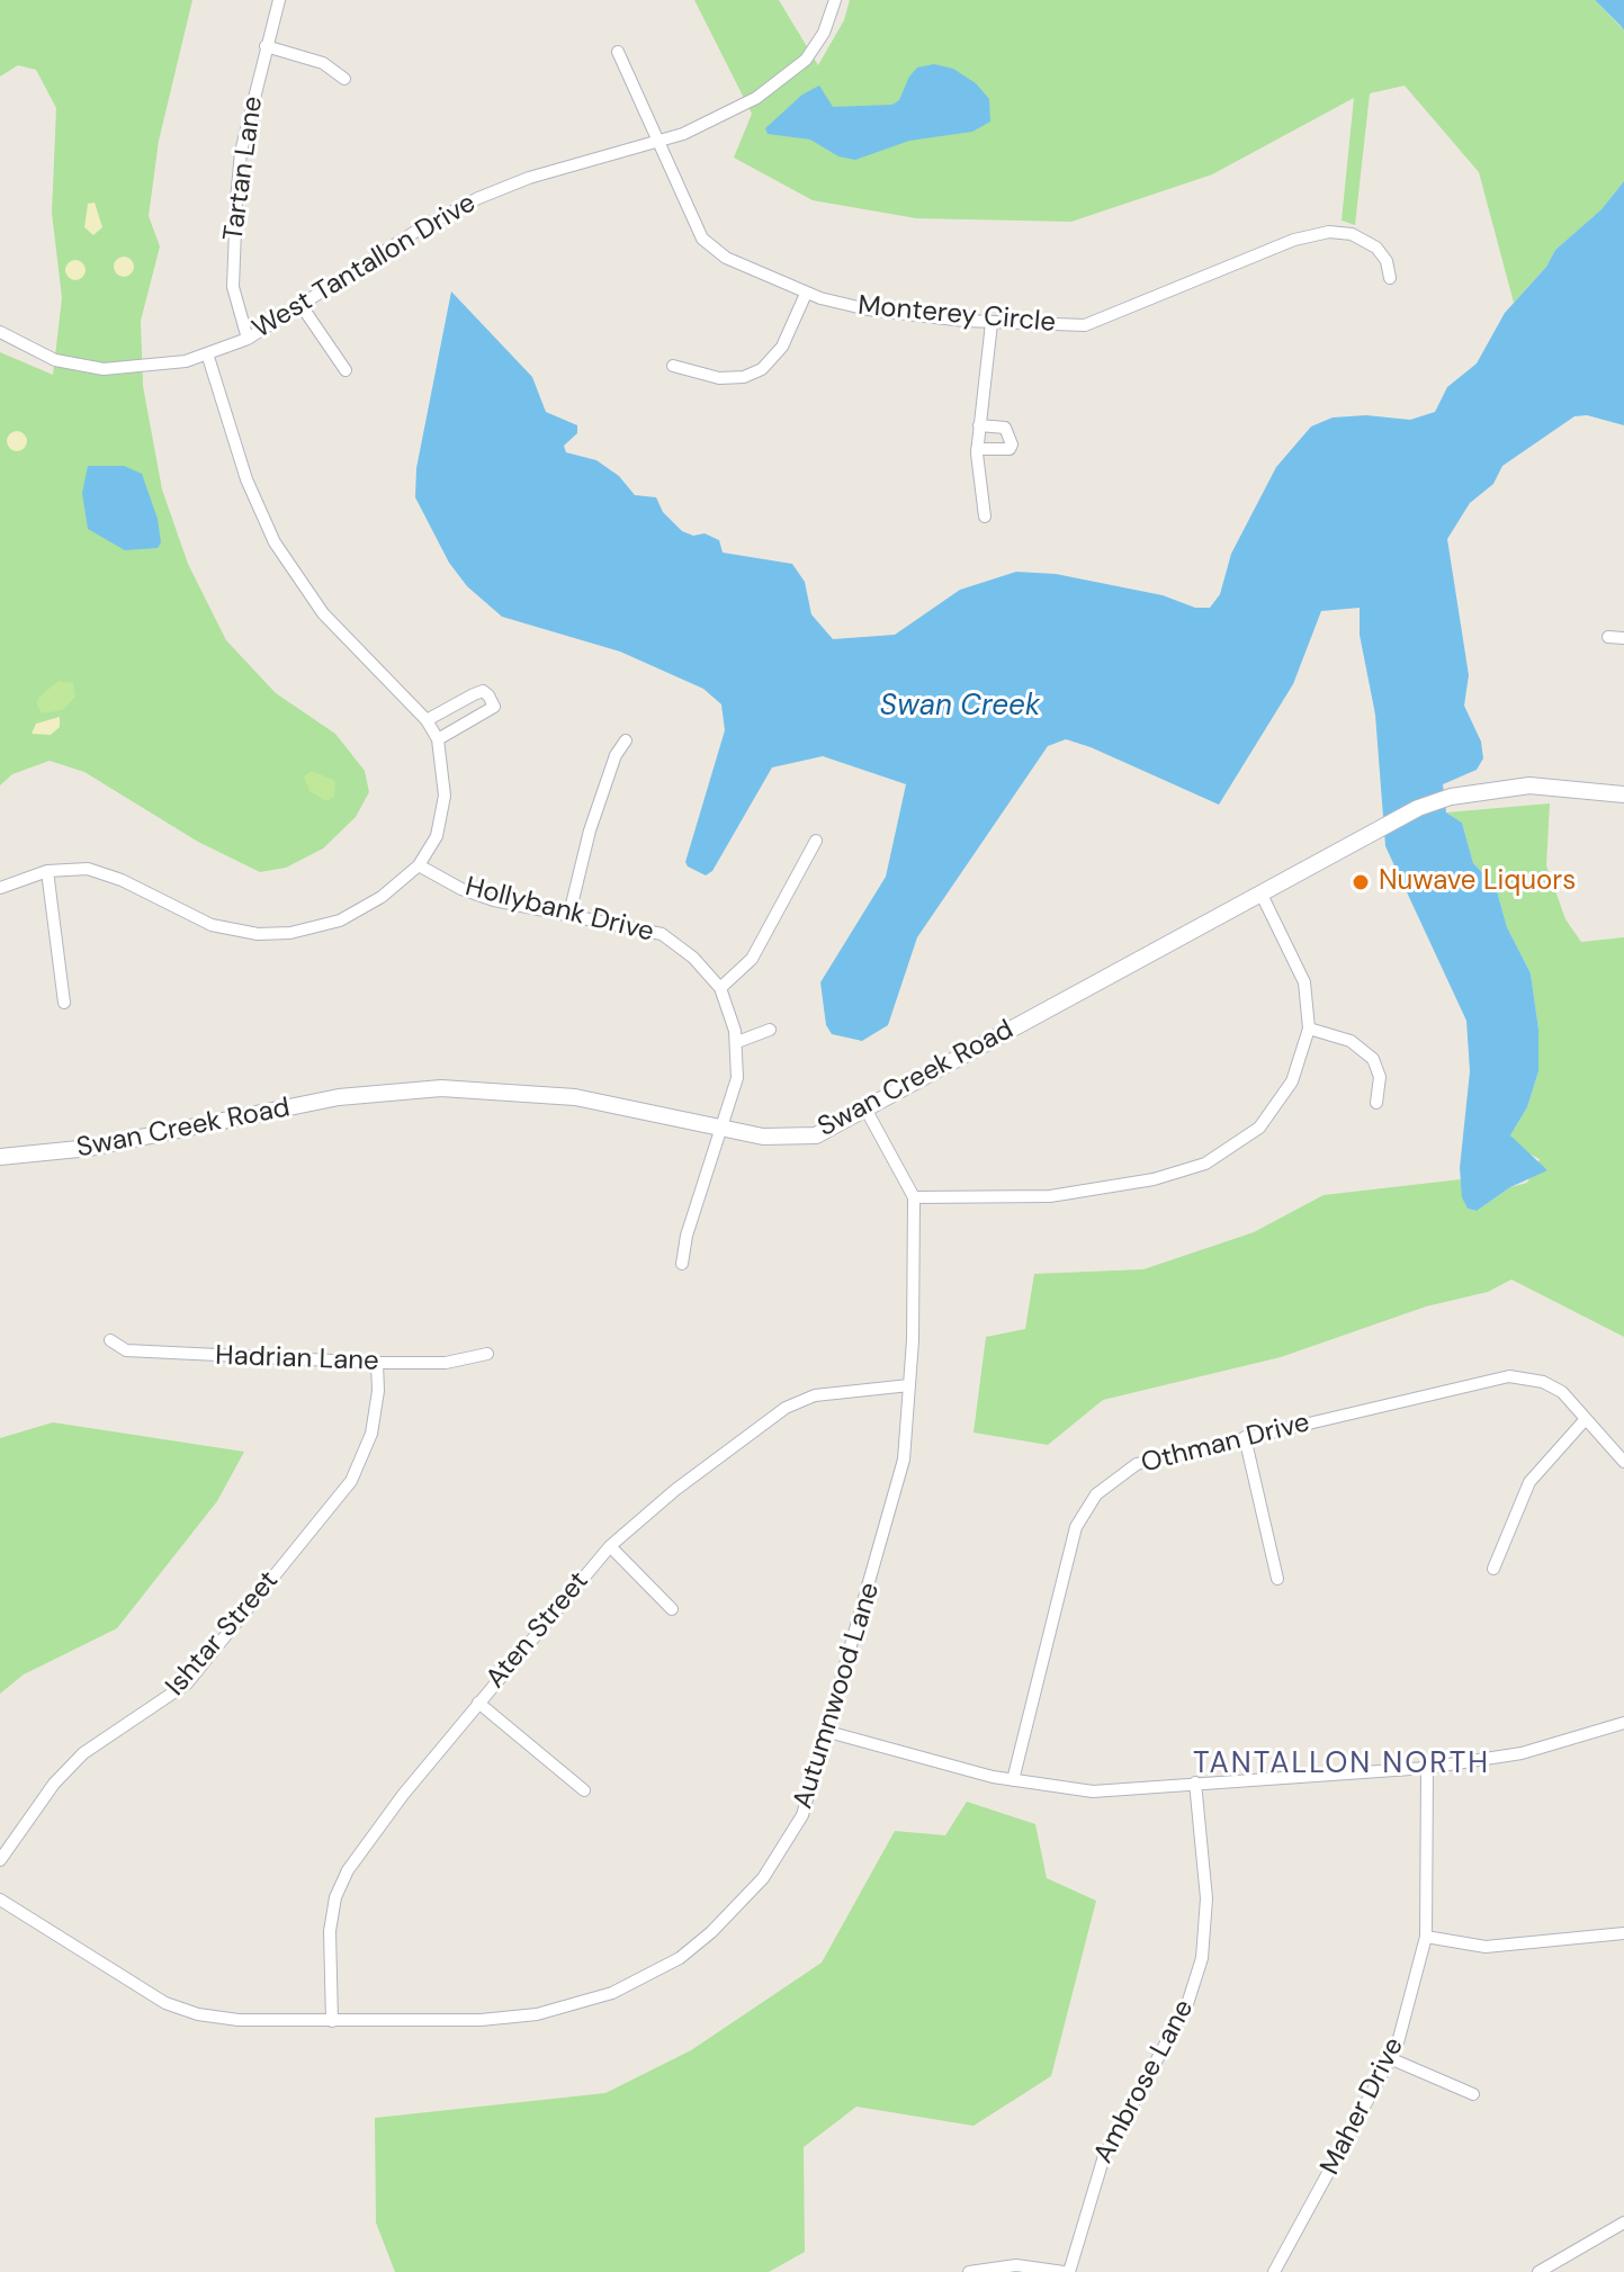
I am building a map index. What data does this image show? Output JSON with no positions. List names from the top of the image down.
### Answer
{
  "streets": {
    "street": [
      "Tartan Lane",
      "West Tantallon Drive",
      "Monterey Circle",
      "Hollybank Drive",
      "Swan Creek Road",
      "Hadrian Lane",
      "Othman Drive",
      "Aten Street",
      "Ishtar Street",
      "Autumnwood Lane",
      "Ambrose Lane",
      "Maher Drive"
    ]
  },
  "crossings": [
    ["Tartan Lane", "West Tantallon Drive"],
    ["West Tantallon Drive", "Monterey Circle"],
    ["Hollybank Drive", "Swan Creek Road"],
    ["Swan Creek Road", "Autumnwood Lane"],
    ["Hadrian Lane", "Ishtar Street"],
    ["Aten Street", "Autumnwood Lane"]
  ],
  "districts": ["TANTALLON NORTH"],
  "water": ["Swan Creek"],
  "places": ["Nuwave Liquors"]
}
